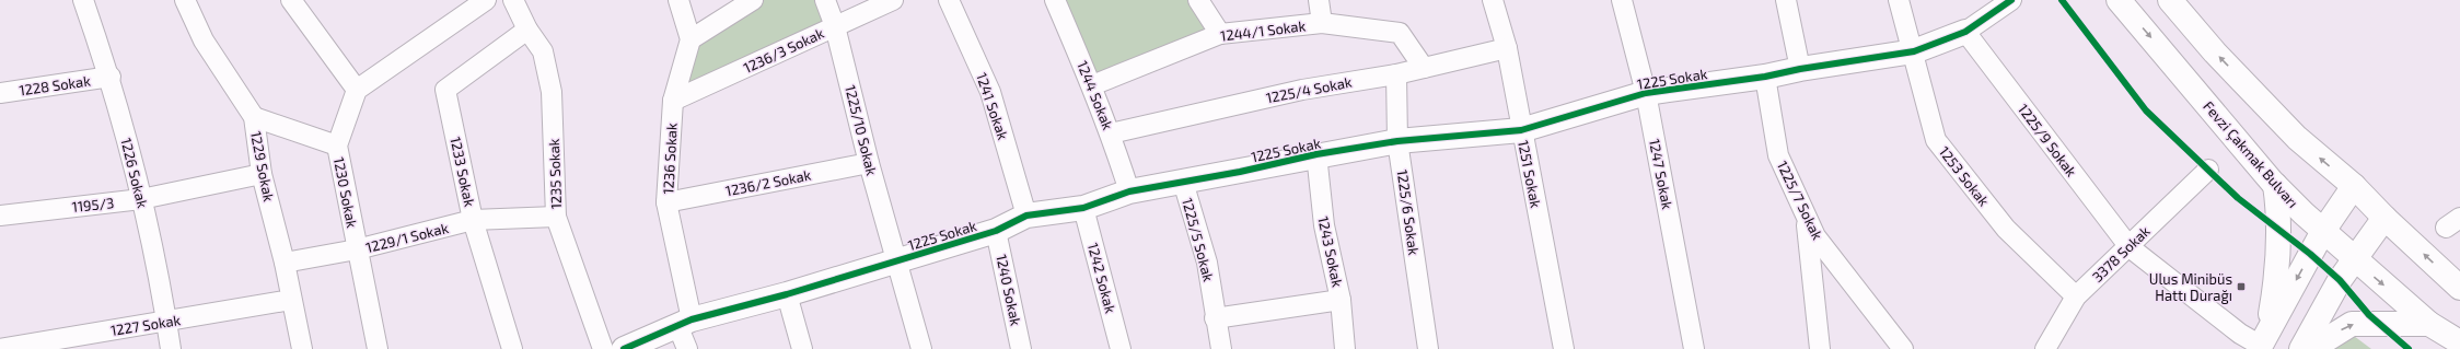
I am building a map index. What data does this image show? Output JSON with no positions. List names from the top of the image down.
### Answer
{
  "streets": {
    "main road": ["1225 Sokak", "Fevzi Çakmak Bulvarı"],
    "street": [
      "1244/1 Sokak",
      "1236/3 Sokak",
      "1228 Sokak",
      "1225/4 Sokak",
      "1244 Sokak",
      "1241 Sokak",
      "1225/10 Sokak",
      "1225/9 Sokak",
      "1236 Sokak",
      "1229 Sokak",
      "1233 Sokak",
      "1226 Sokak",
      "1235 Sokak",
      "1251 Sokak",
      "1247 Sokak",
      "1253 Sokak",
      "1236/2 Sokak",
      "1230 Sokak",
      "1225/7 Sokak",
      "1195/3",
      "1225/6 Sokak",
      "1229/1 Sokak",
      "1225/5 Sokak",
      "1243 Sokak",
      "3378 Sokak",
      "1242 Sokak",
      "1240 Sokak",
      "1227 Sokak"
    ]
  },
  "crossings": [
    ["1244/1 Sokak", "1225/4 Sokak"],
    ["1244/1 Sokak", "1244 Sokak"],
    ["1236/3 Sokak", "1225/10 Sokak"],
    ["1236/3 Sokak", "1236 Sokak"],
    ["1225 Sokak", "1244 Sokak"],
    ["1225 Sokak", "1241 Sokak"],
    ["1225 Sokak", "1225/10 Sokak"],
    ["1225 Sokak", "1225/9 Sokak"],
    ["1225 Sokak", "1236 Sokak"],
    ["1225 Sokak", "1251 Sokak"],
    ["1225 Sokak", "1247 Sokak"],
    ["1225 Sokak", "1253 Sokak"],
    ["1225 Sokak", "1225/7 Sokak"],
    ["1225 Sokak", "1225/6 Sokak"],
    ["1225 Sokak", "1225/5 Sokak"],
    ["1225 Sokak", "1243 Sokak"],
    ["1225 Sokak", "1242 Sokak"],
    ["1225 Sokak", "1240 Sokak"],
    ["1228 Sokak", "1226 Sokak"],
    ["1225/4 Sokak", "1244 Sokak"],
    ["1225/4 Sokak", "1251 Sokak"],
    ["1225/4 Sokak", "1225/6 Sokak"],
    ["1225/10 Sokak", "1236/2 Sokak"],
    ["1225/9 Sokak", "3378 Sokak"],
    ["1236 Sokak", "1236/2 Sokak"],
    ["1229 Sokak", "1195/3"],
    ["1229 Sokak", "1229/1 Sokak"],
    ["1229 Sokak", "1227 Sokak"],
    ["1233 Sokak", "1235 Sokak"],
    ["1233 Sokak", "1229/1 Sokak"],
    ["1226 Sokak", "1195/3"],
    ["1226 Sokak", "1227 Sokak"],
    ["1235 Sokak", "1229/1 Sokak"],
    ["1253 Sokak", "3378 Sokak"],
    ["1230 Sokak", "1229/1 Sokak"]
  ],
  "places": {
    "transit": ["Ulus Minibüs Hattı Durağı"]
  }
}
